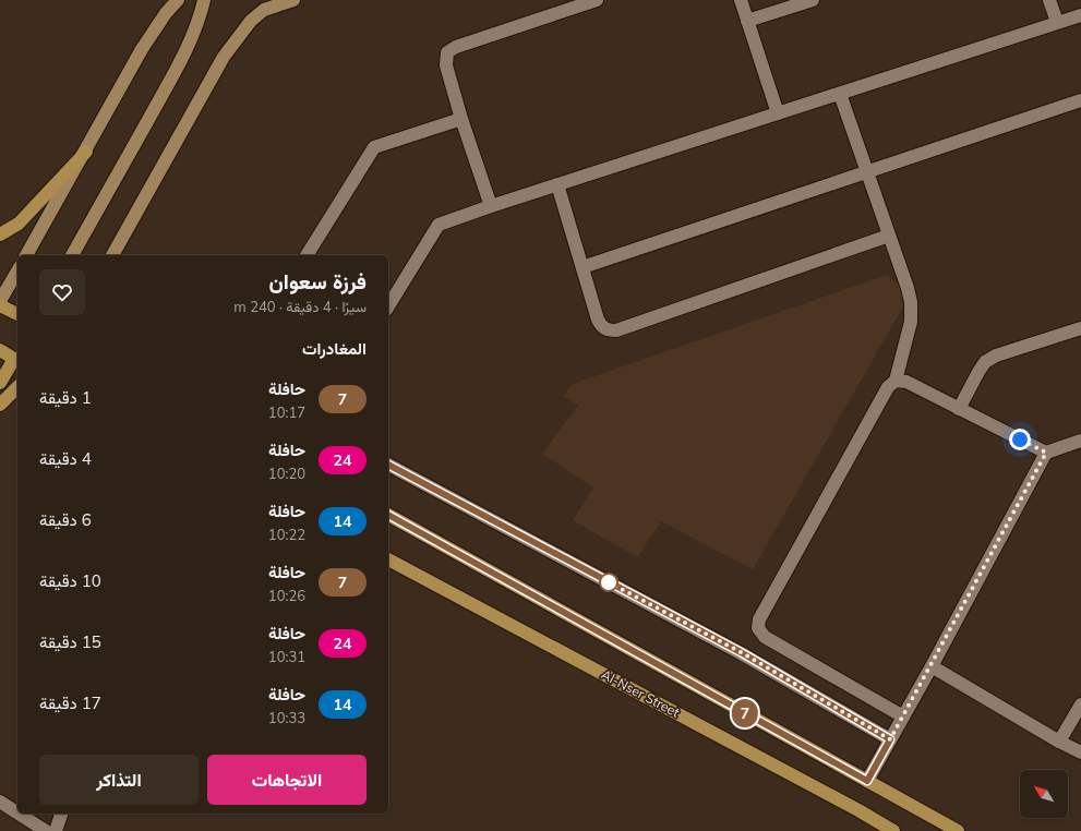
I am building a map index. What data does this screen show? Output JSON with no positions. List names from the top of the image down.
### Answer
{
  "streets": {
    "main road": ["Al-Nser Street"]
  },
  "lines": ["bus line 7"],
  "north": "top left",
  "page": {
    "on_map": "7",
    "heading": [
      ["فرزة سعوان", "سيرًا · 4 دقيقة · 240 m"],
      "المغادرات"
    ],
    "list": [
      {
        "mark": "7",
        "name": "حافلة",
        "note": "10:17",
        "value": "1 دقيقة"
      },
      {
        "mark": "24",
        "name": "حافلة",
        "note": "10:20",
        "value": "4 دقيقة"
      },
      {
        "mark": "14",
        "name": "حافلة",
        "note": "10:22",
        "value": "6 دقيقة"
      },
      {
        "mark": "7",
        "name": "حافلة",
        "note": "10:26",
        "value": "10 دقيقة"
      },
      {
        "mark": "24",
        "name": "حافلة",
        "note": "10:31",
        "value": "15 دقيقة"
      },
      {
        "mark": "14",
        "name": "حافلة",
        "note": "10:33",
        "value": "17 دقيقة"
      }
    ],
    "buttons": ["الاتجاهات", "التذاكر"]
  }
}
